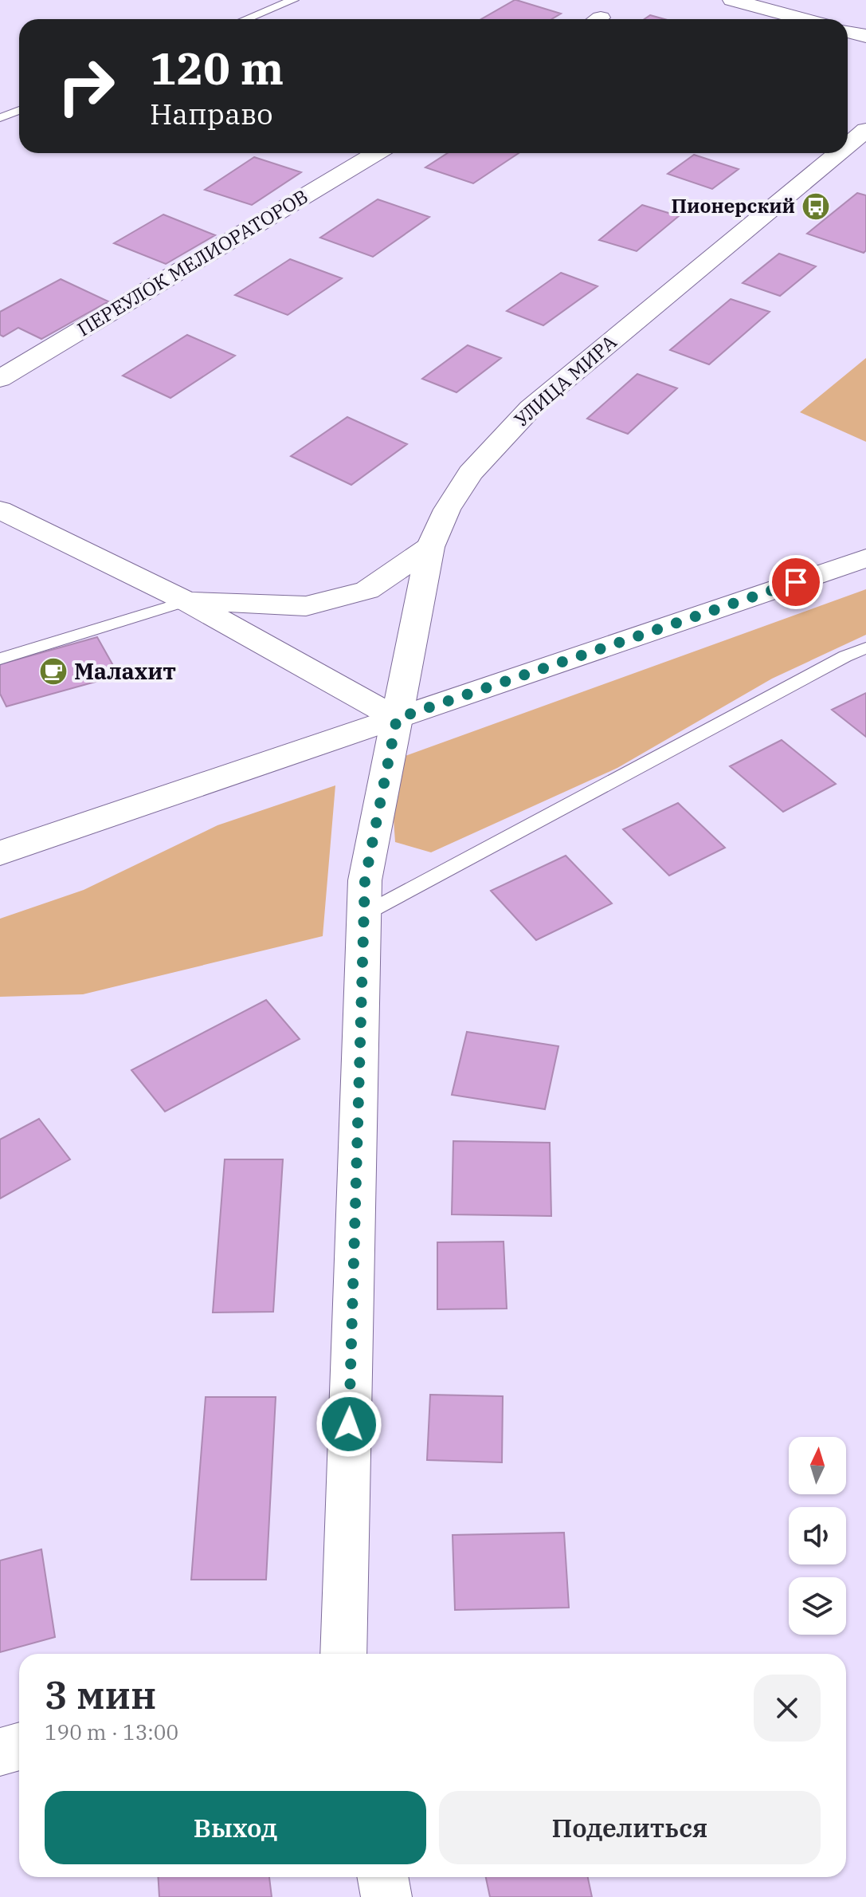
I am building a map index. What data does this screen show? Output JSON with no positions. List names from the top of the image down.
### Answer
{
  "streets": {
    "street": ["ПЕРЕУЛОК МЕЛИОРАТОРОВ", "УЛИЦА МИРА"]
  },
  "places": {
    "bus stop": ["Пионерский"],
    "cafe": ["Малахит"]
  },
  "north": "top",
  "page": {
    "turn": ["120 m", "Направо"],
    "heading": ["3 мин", "190 m · 13:00"],
    "buttons": ["Выход", "Поделиться"]
  }
}
